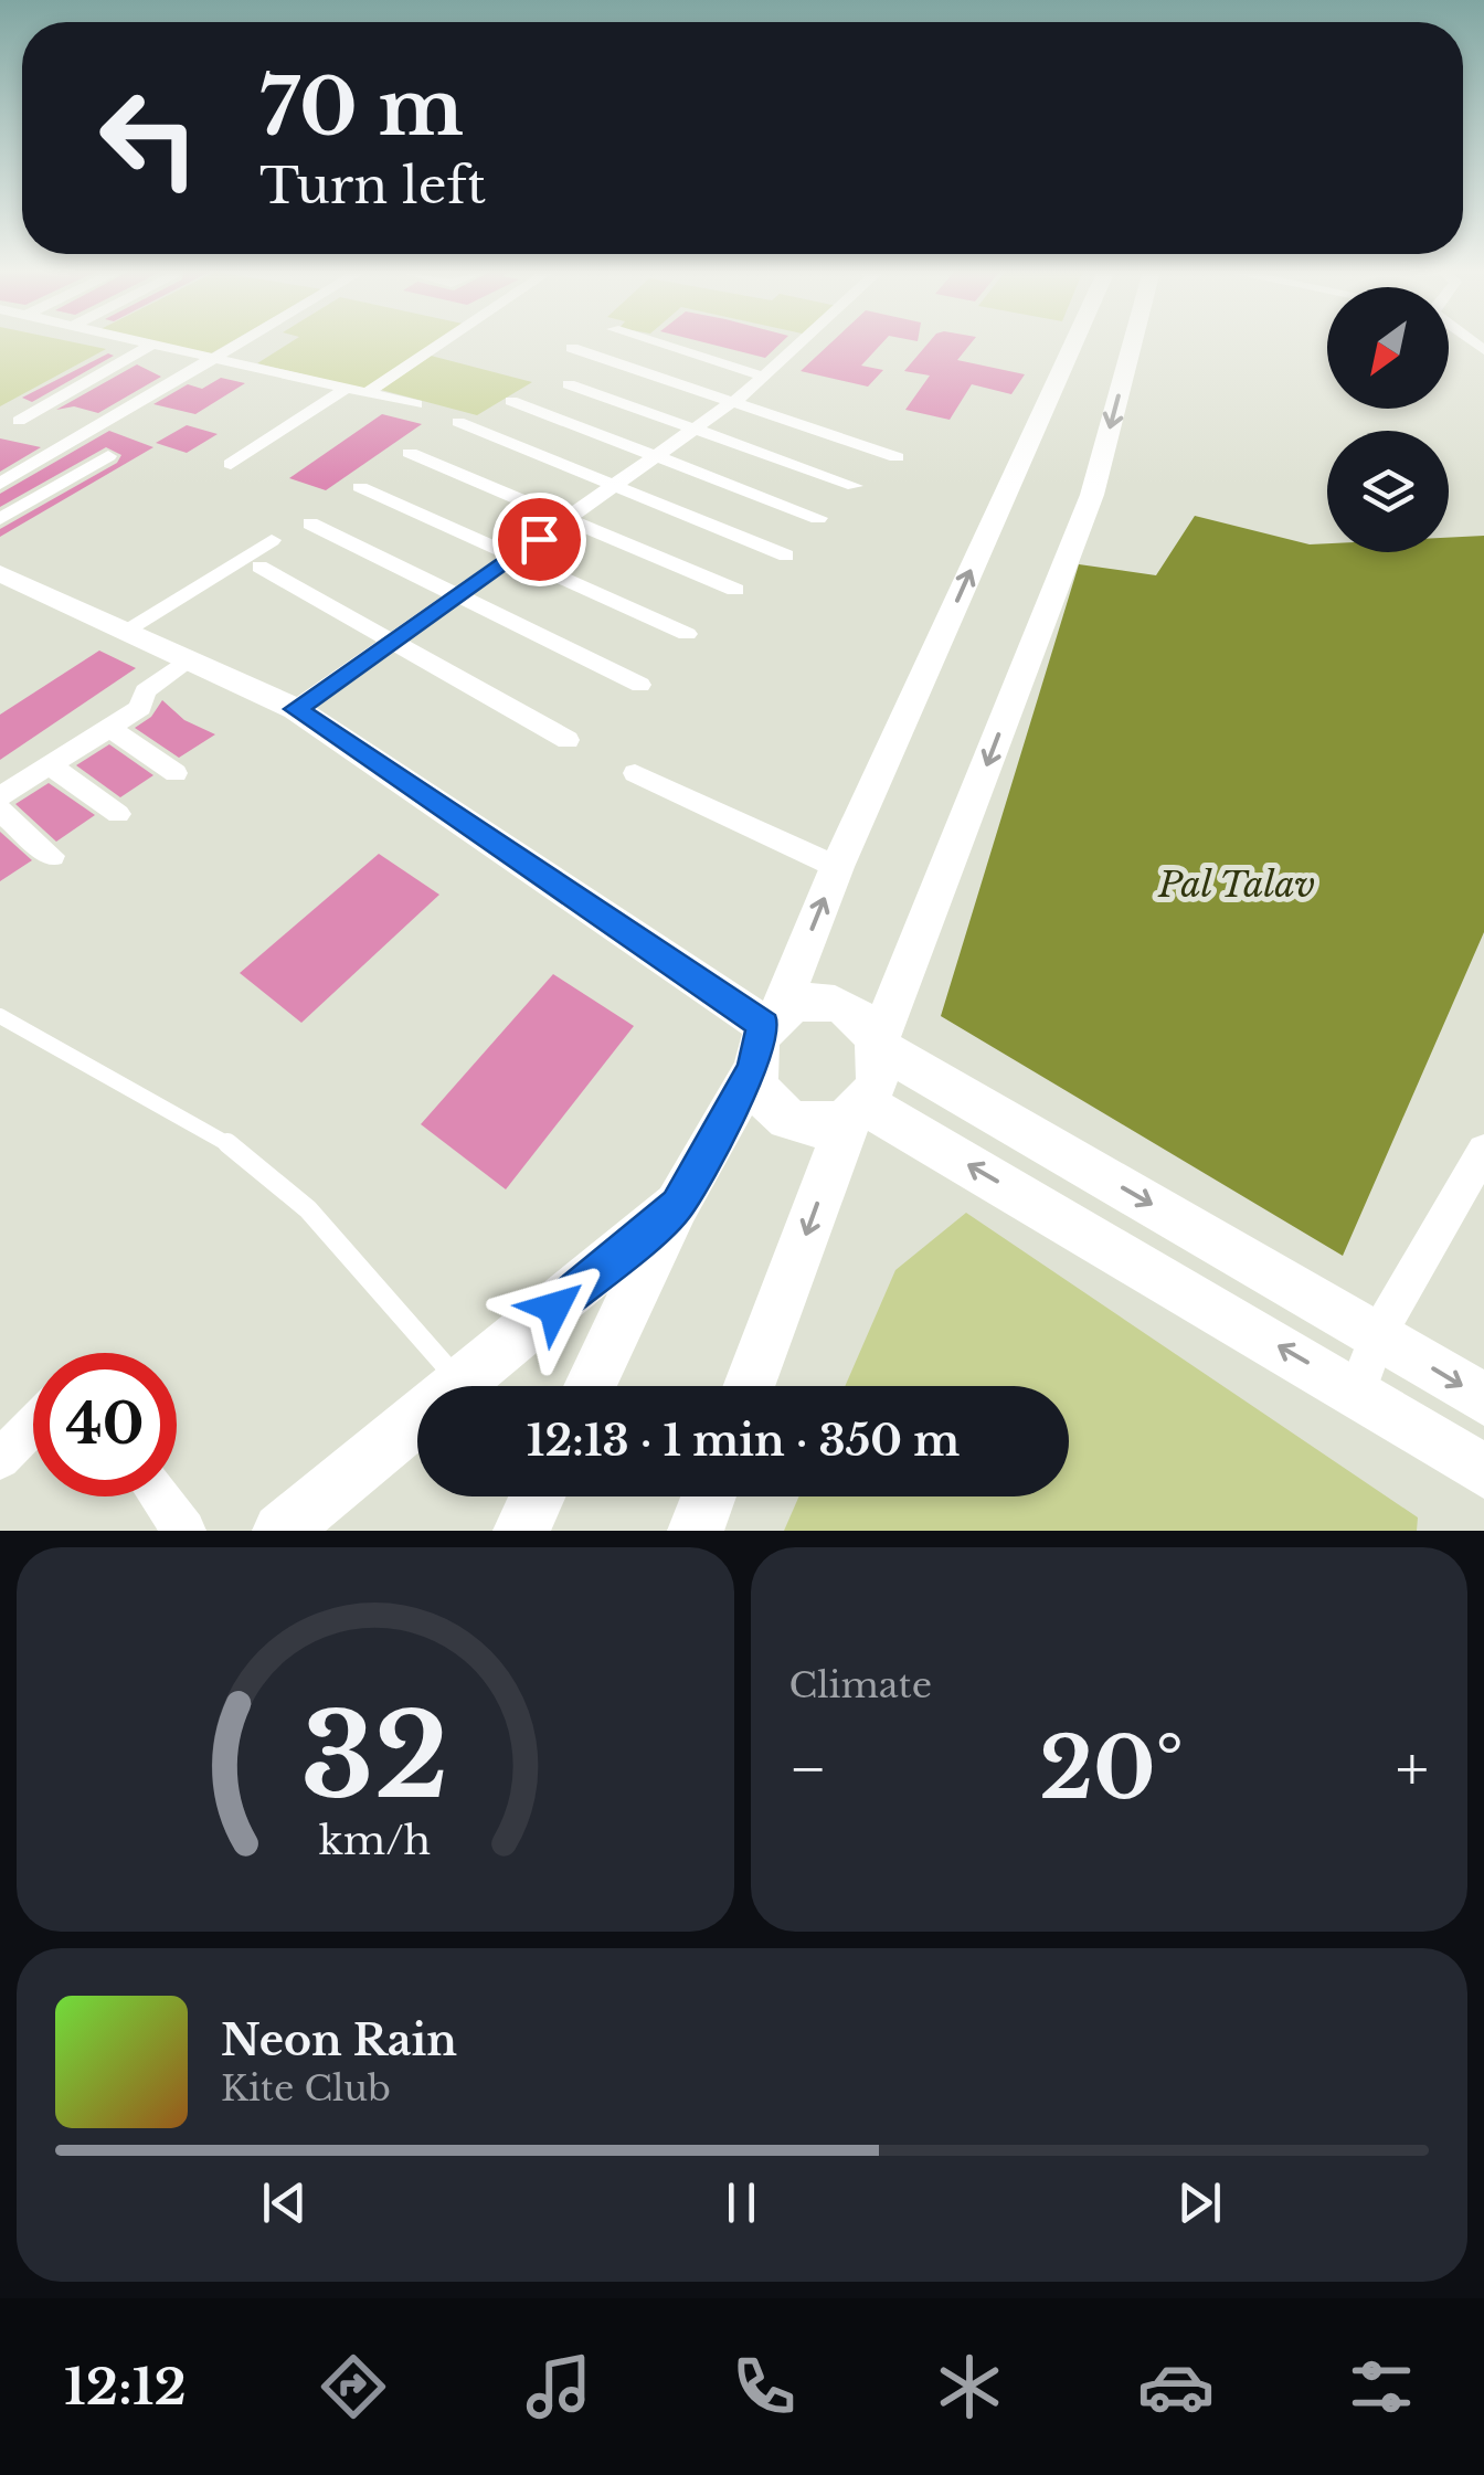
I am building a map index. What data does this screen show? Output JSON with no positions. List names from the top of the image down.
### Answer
{
  "water": ["Pal Talav"],
  "north": "bottom left",
  "page": {
    "turn": ["70 m", "Turn left"],
    "limit": "40",
    "trip": "12:13 · 1 min · 350 m",
    "tile": "Climate",
    "heat": ["−", "20°", "+"],
    "song": ["Neon Rain", "Kite Club"],
    "tabs": "12:12",
    "gauge": ["32", "km/h"]
  }
}
